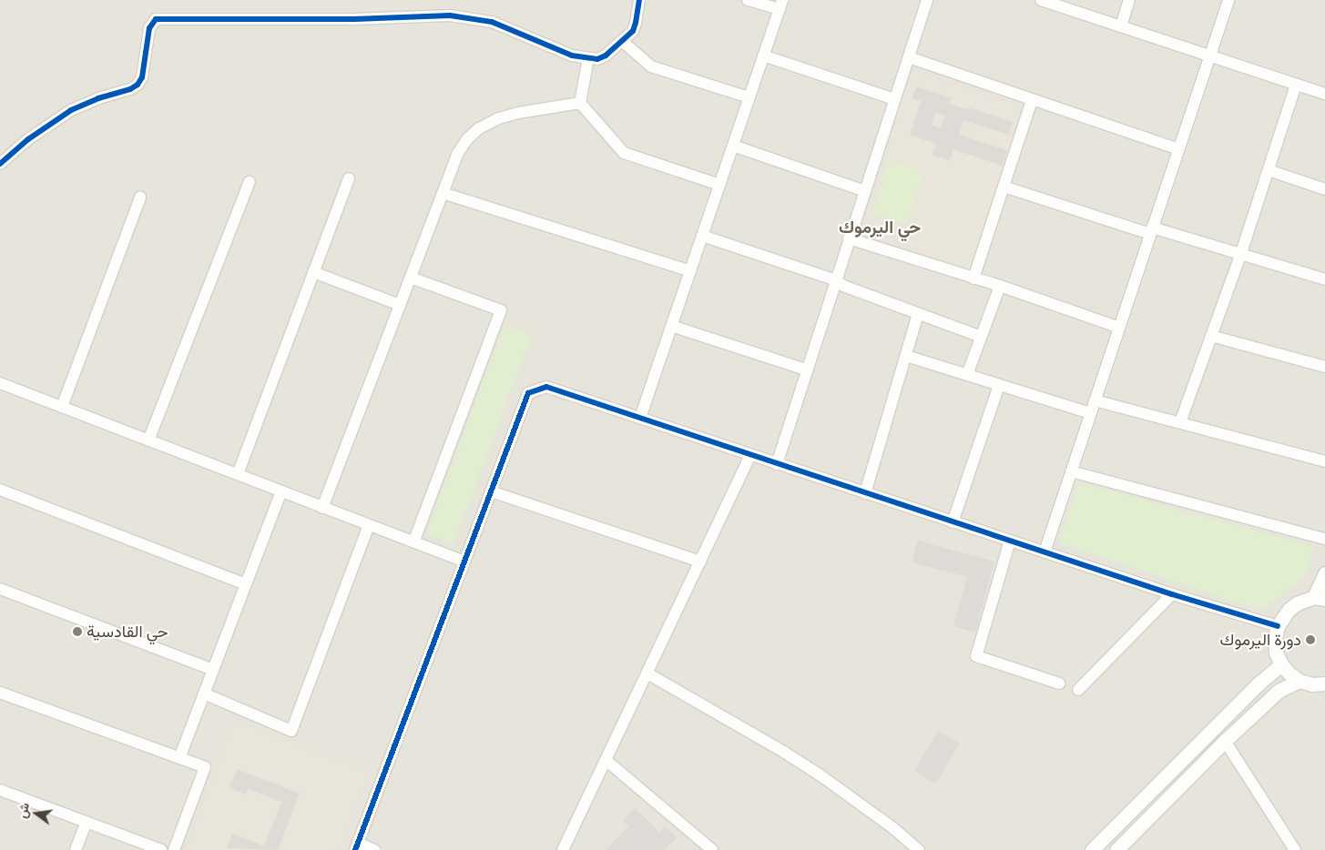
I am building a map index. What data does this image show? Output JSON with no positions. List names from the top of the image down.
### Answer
{
  "districts": ["حي اليرموك"],
  "places": ["حي القادسية", "دورة اليرموك"],
  "north": "left"
}
